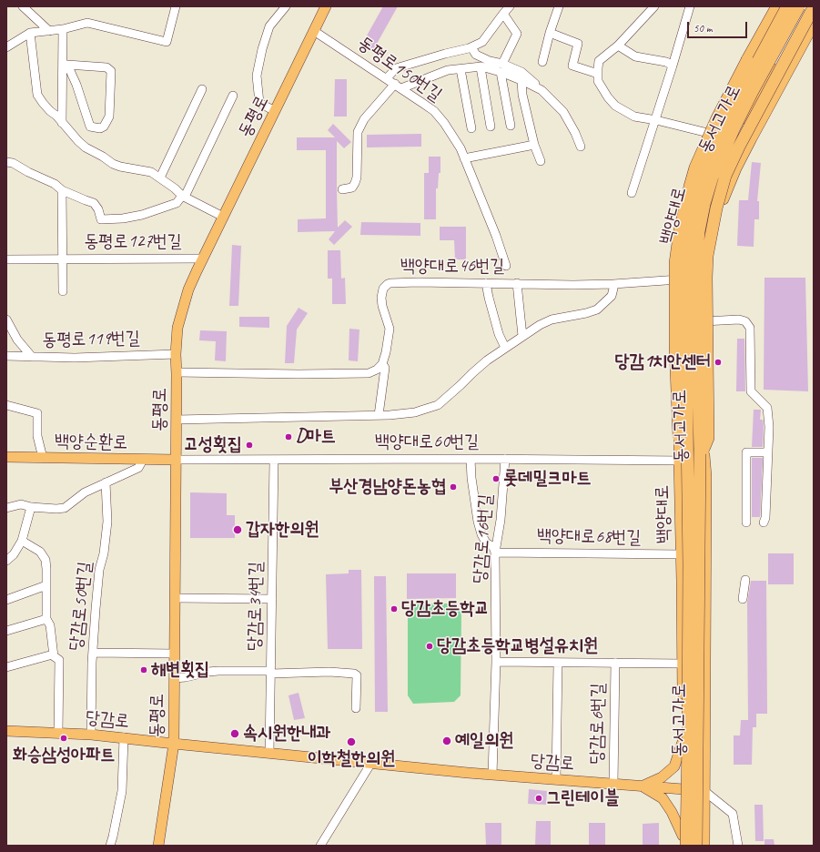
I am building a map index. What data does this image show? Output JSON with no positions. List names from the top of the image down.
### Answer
{
  "streets": {
    "highway": ["동서고가로"],
    "main road": [
      "동평로",
      "백양대로",
      "백양순환로",
      "당감로"
    ],
    "street": [
      "동평로150번길",
      "동평로127번길",
      "백양대로46번길",
      "동평로119번길",
      "백양대로60번길",
      "백양대로68번길",
      "당감로16번길",
      "당감로50번길",
      "당감로34번길",
      "당감로6번길"
    ]
  },
  "crossings": [
    ["동평로150번길", "동평로"],
    ["동평로", "동평로127번길"],
    ["동평로", "동평로119번길"],
    ["동평로", "백양순환로"],
    ["동평로", "백양대로60번길"],
    ["동평로", "당감로"],
    ["동서고가로", "백양대로"],
    ["백양대로", "백양대로46번길"],
    ["백양대로", "백양대로60번길"],
    ["백양대로", "백양대로68번길"],
    ["백양대로", "당감로"],
    ["백양순환로", "백양대로60번길"],
    ["백양대로60번길", "당감로16번길"],
    ["백양대로60번길", "당감로34번길"],
    ["백양대로68번길", "당감로16번길"],
    ["당감로16번길", "당감로"],
    ["당감로50번길", "당감로"],
    ["당감로34번길", "당감로"],
    ["당감로", "당감로6번길"]
  ],
  "places": [
    "당감1치안센터",
    "D마트",
    "고성횟집",
    "롯데밀크마트",
    "부산경남양돈농협",
    "갑자한의원",
    "당감초등학교",
    "당감초등학교병설유치원",
    "해변횟집",
    "속시원한내과",
    "화승삼성아파트",
    "예일의원",
    "이학철한의원",
    "그린테이블"
  ],
  "scale_bar": "50 m"
}
